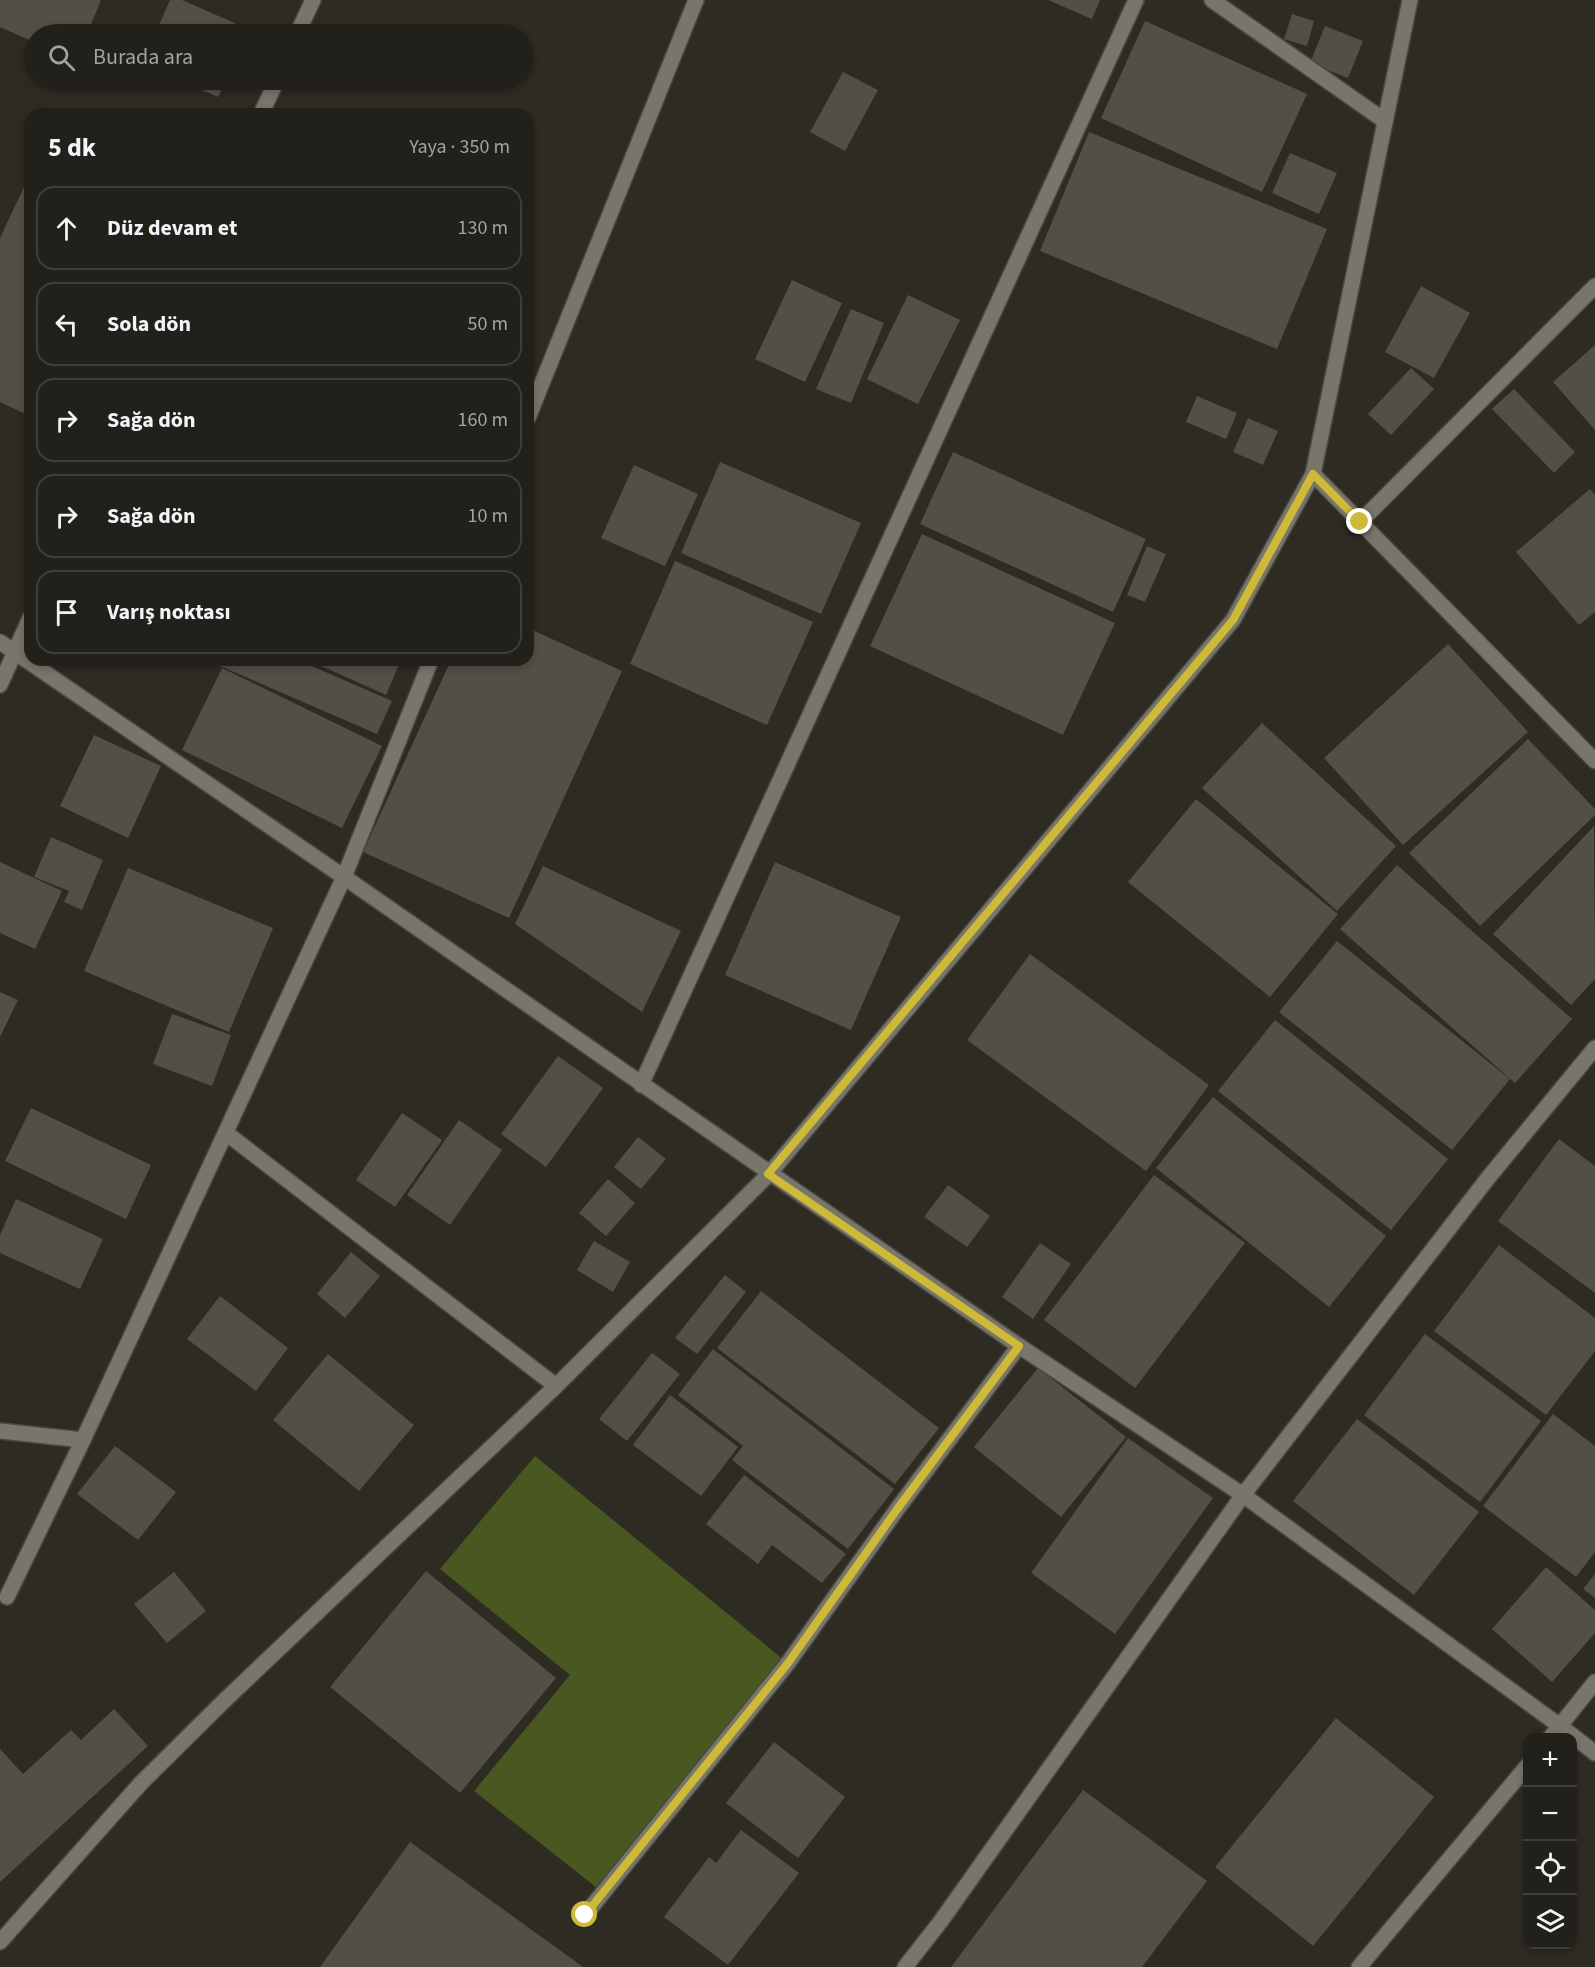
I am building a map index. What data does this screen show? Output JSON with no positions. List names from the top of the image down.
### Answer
{
  "page": {
    "search": "Burada ara",
    "heading": ["5 dk", "Yaya · 350 m"],
    "list": [
      ["Düz devam et", "130 m"],
      ["Sola dön", "50 m"],
      ["Sağa dön", "160 m"],
      ["Sağa dön", "10 m"],
      "Varış noktası"
    ],
    "map_buttons": ["+", "−"]
  }
}
